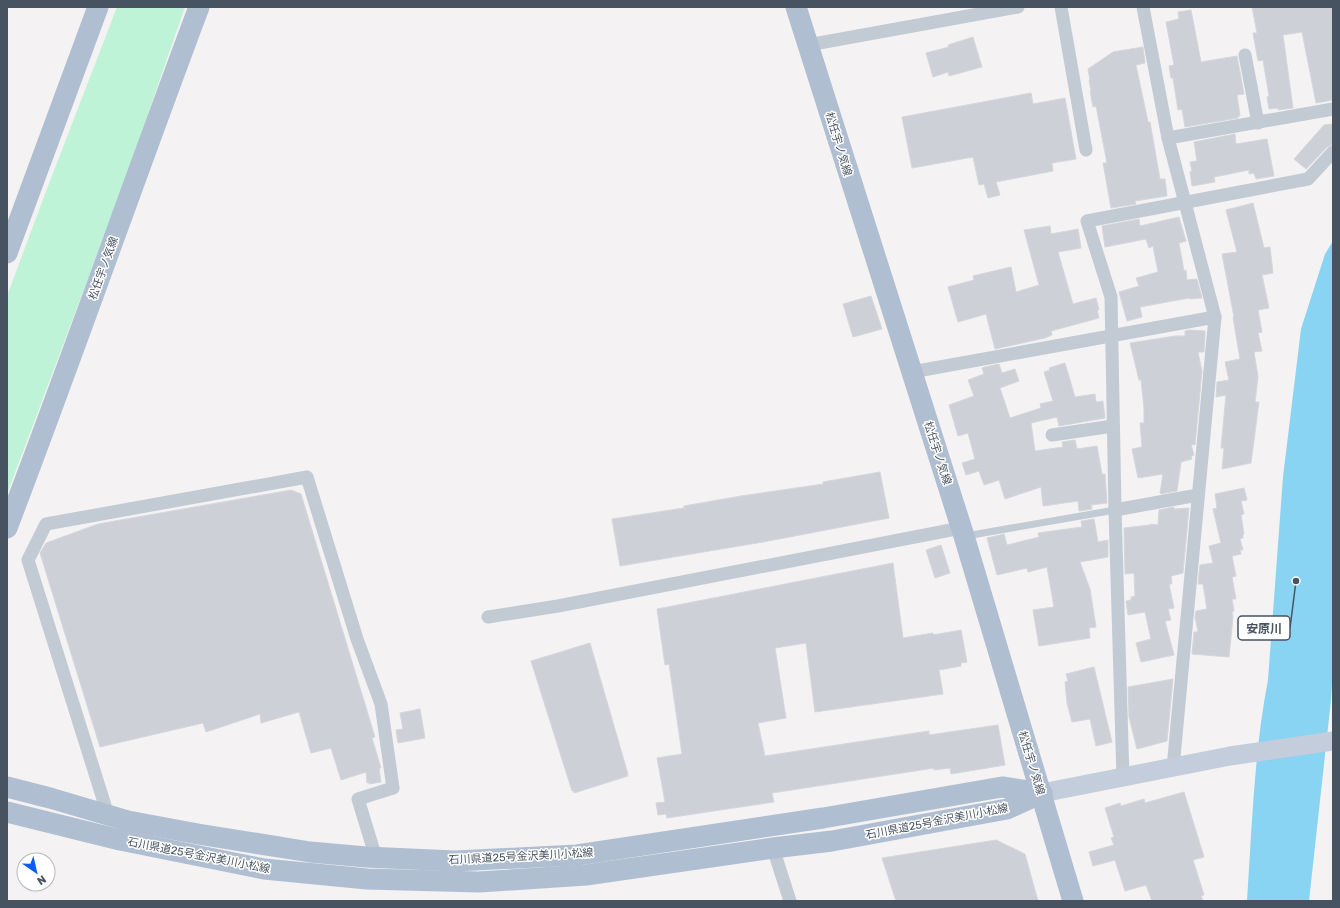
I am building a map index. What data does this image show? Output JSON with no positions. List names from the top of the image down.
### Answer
{
  "streets": {
    "main road": ["松任宇ノ気線", "石川県道25号金沢美川小松線"]
  },
  "crossings": [
    ["松任宇ノ気線", "石川県道25号金沢美川小松線"]
  ],
  "places": ["安原川"],
  "north": "bottom right"
}
